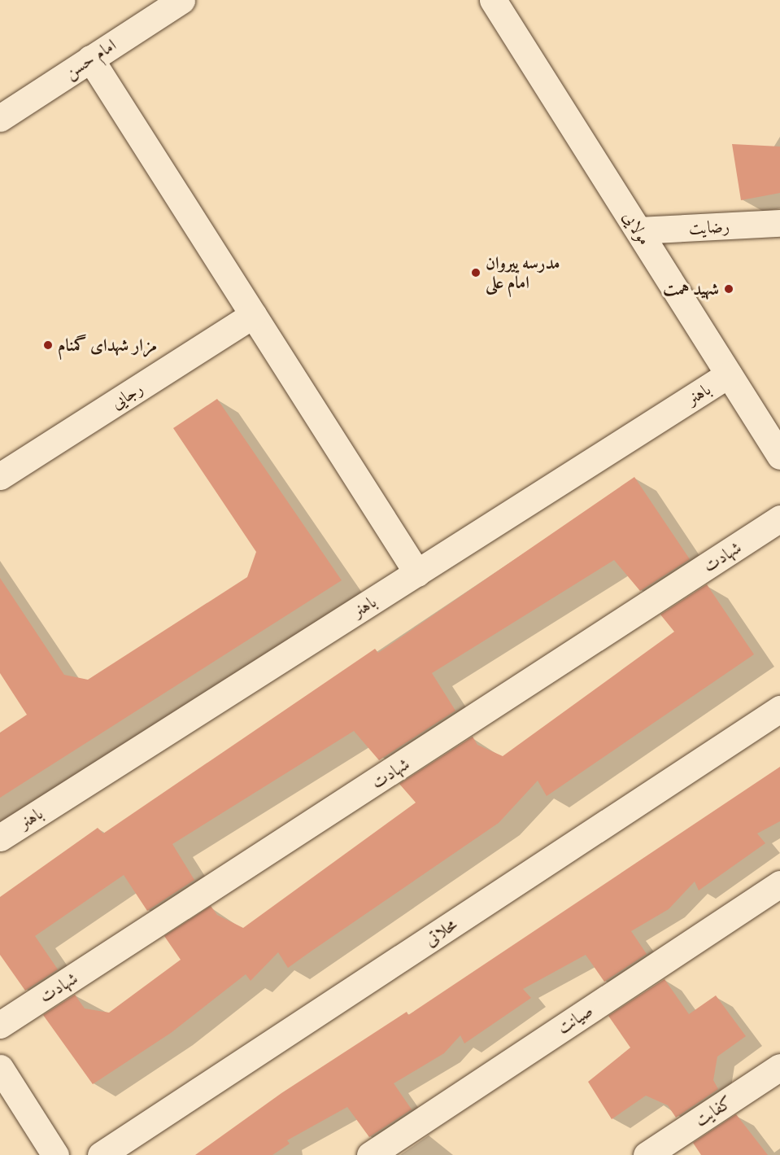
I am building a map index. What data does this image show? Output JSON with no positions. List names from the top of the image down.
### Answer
{
  "streets": {
    "street": [
      "امام حسن",
      "رضایت",
      "مولايی",
      "باهنر",
      "رجایی",
      "شهادت",
      "محلاتی",
      "صیانت",
      "کفایت"
    ]
  },
  "crossings": [
    ["رضایت", "مولايی"],
    ["مولايی", "باهنر"]
  ],
  "places": ["مدرسه پیروان امام علی", "شهید همت", "مزار شهدای گمنام"]
}
